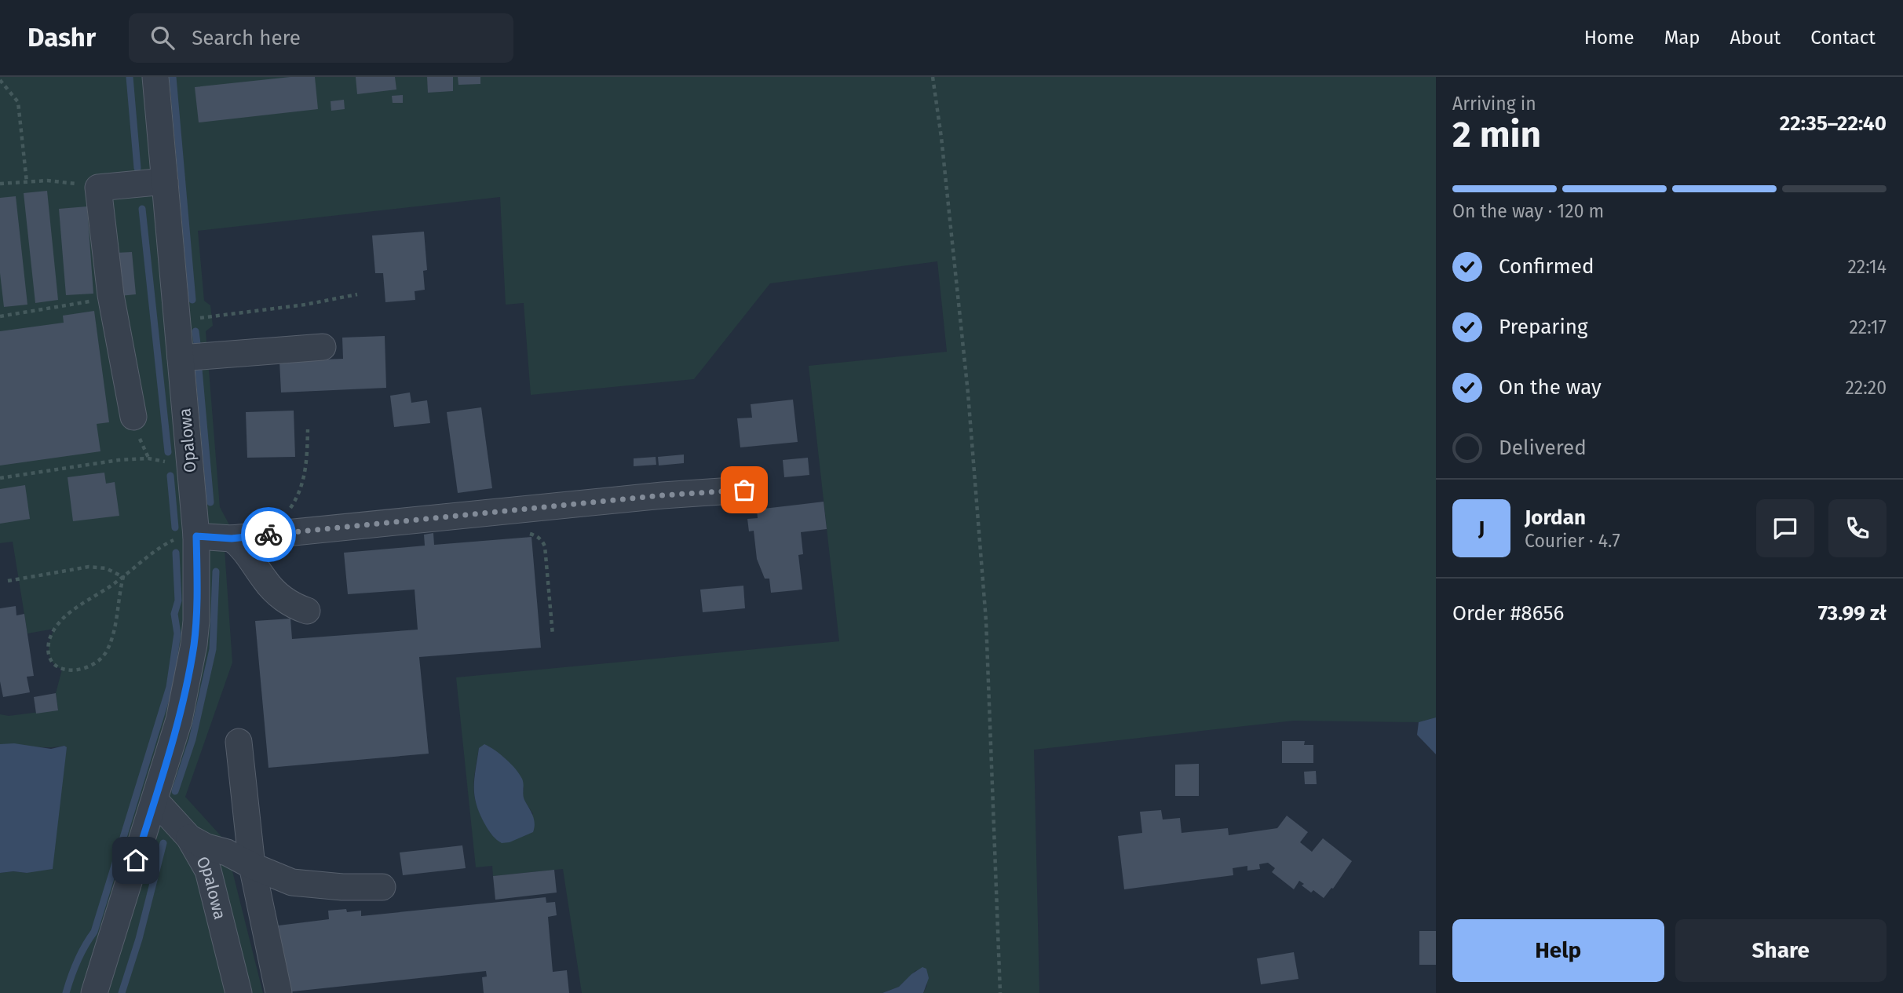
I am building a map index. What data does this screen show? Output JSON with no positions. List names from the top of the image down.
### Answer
{
  "streets": {
    "street": ["Opalowa"]
  },
  "page": {
    "header": "Dashr",
    "search": "Search here",
    "nav": [
      "Home",
      "Map",
      "About",
      "Contact"
    ],
    "heading": ["2 min", "Arriving in", "22:35–22:40"],
    "panel": [
      "Jordan",
      "Courier · 4.7",
      "Order #8656",
      "73.99 zł"
    ],
    "bar": "On the way · 120 m",
    "list": [
      ["Confirmed", "22:14"],
      ["Preparing", "22:17"],
      ["On the way", "22:20"],
      "Delivered"
    ],
    "round": "J",
    "buttons": ["Help", "Share"]
  }
}
